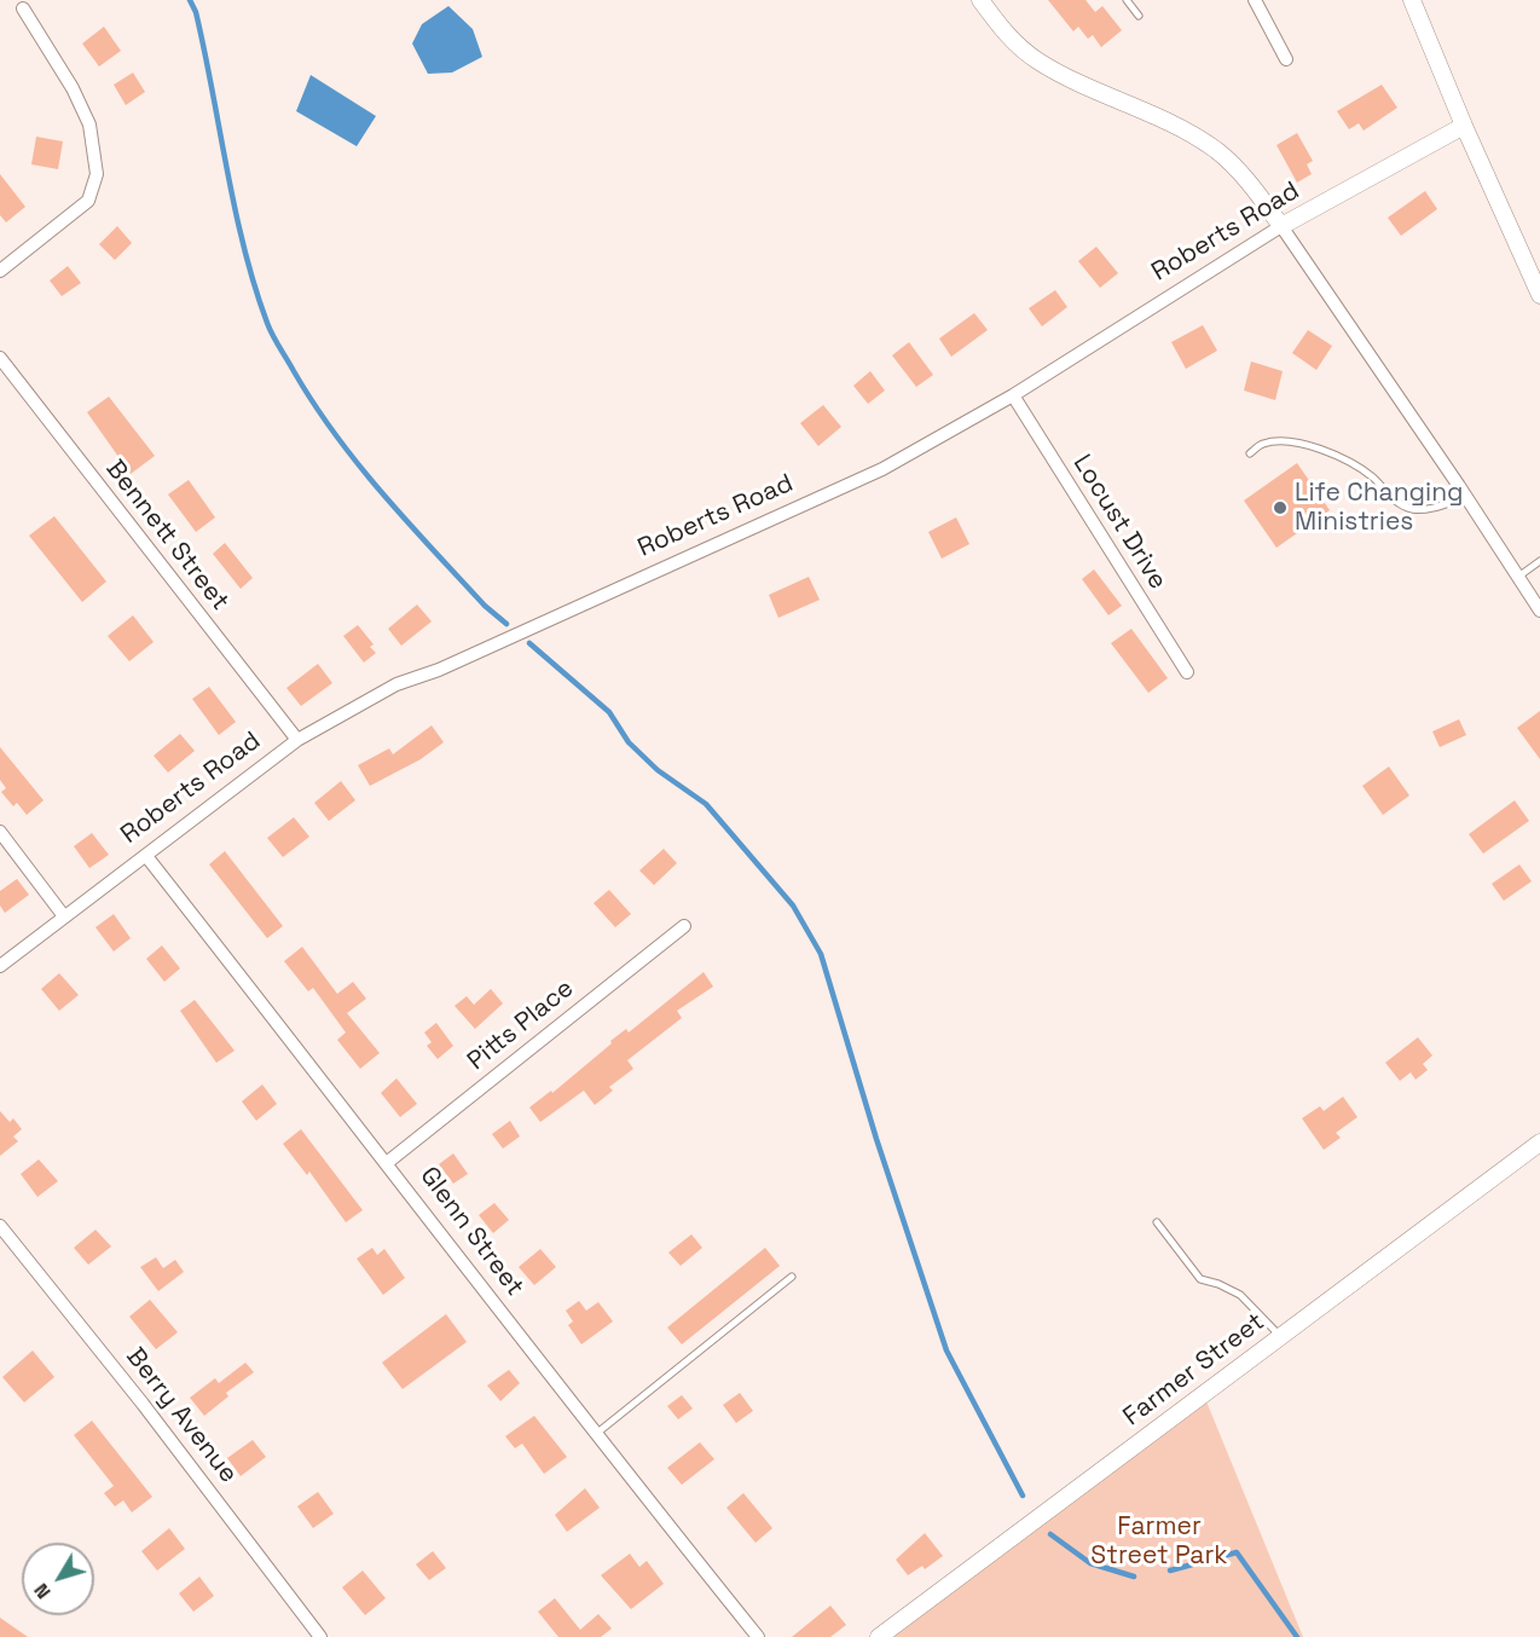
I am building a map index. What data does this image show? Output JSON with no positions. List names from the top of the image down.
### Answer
{
  "streets": {
    "street": [
      "Roberts Road",
      "Locust Drive",
      "Bennett Street",
      "Pitts Place",
      "Glenn Street",
      "Farmer Street",
      "Berry Avenue"
    ]
  },
  "crossings": [
    ["Roberts Road", "Locust Drive"],
    ["Roberts Road", "Bennett Street"],
    ["Roberts Road", "Glenn Street"],
    ["Pitts Place", "Glenn Street"]
  ],
  "parks": ["Farmer Street Park"],
  "places": ["Life Changing Ministries"],
  "north": "bottom left"
}
